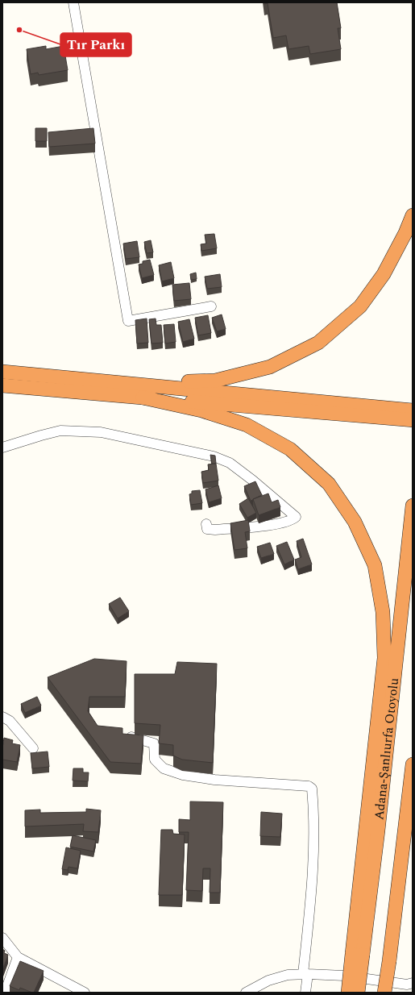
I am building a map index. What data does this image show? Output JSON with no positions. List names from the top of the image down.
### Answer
{
  "streets": {
    "highway": ["Adana-Şanlıurfa Otoyolu"]
  },
  "places": ["Tır Parkı"]
}
